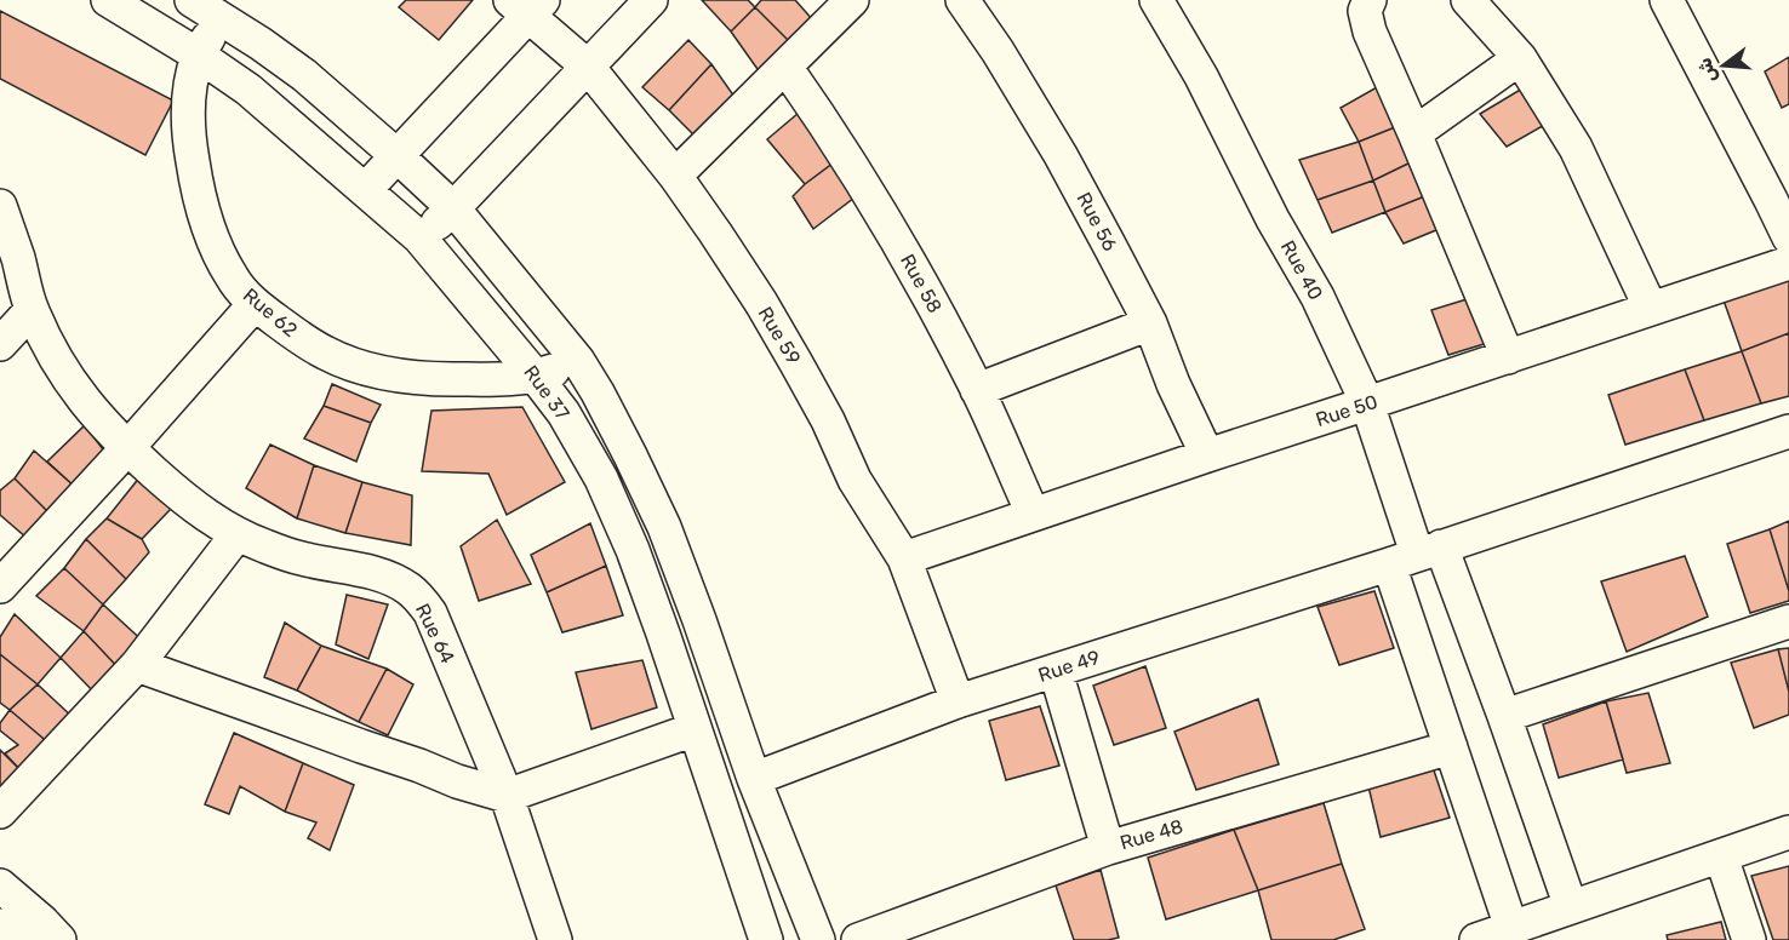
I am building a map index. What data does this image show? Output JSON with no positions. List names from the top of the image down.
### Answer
{
  "streets": {
    "street": [
      "Rue 56",
      "Rue 40",
      "Rue 58",
      "Rue 62",
      "Rue 59",
      "Rue 37",
      "Rue 50",
      "Rue 64",
      "Rue 49",
      "Rue 48"
    ]
  },
  "crossings": [
    ["Rue 56", "Rue 50"],
    ["Rue 40", "Rue 50"],
    ["Rue 40", "Rue 49"],
    ["Rue 40", "Rue 48"],
    ["Rue 58", "Rue 50"],
    ["Rue 62", "Rue 37"],
    ["Rue 59", "Rue 50"],
    ["Rue 59", "Rue 49"],
    ["Rue 37", "Rue 49"]
  ],
  "north": "left"
}
